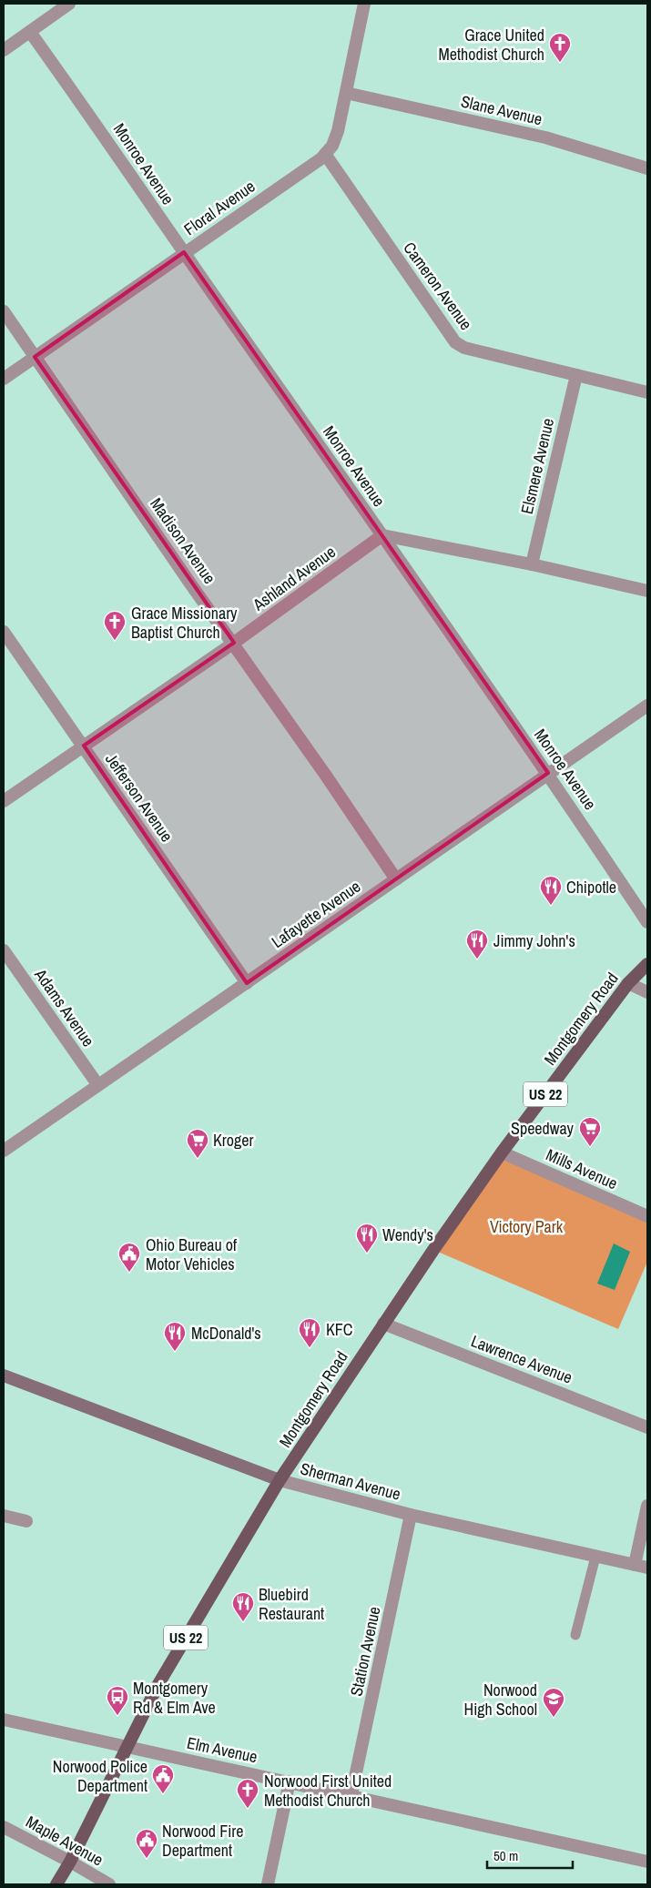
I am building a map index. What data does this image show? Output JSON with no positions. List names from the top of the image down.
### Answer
{
  "streets": {
    "main road": ["Montgomery Road", "US 22", "Sherman Avenue"],
    "street": [
      "Slane Avenue",
      "Monroe Avenue",
      "Floral Avenue",
      "Cameron Avenue",
      "Elsmere Avenue",
      "Madison Avenue",
      "Ashland Avenue",
      "Jefferson Avenue",
      "Lafayette Avenue",
      "Adams Avenue",
      "Mills Avenue",
      "Lawrence Avenue",
      "Station Avenue",
      "Elm Avenue",
      "Maple Avenue"
    ]
  },
  "crossings": [
    ["Slane Avenue", "Floral Avenue"],
    ["Monroe Avenue", "Floral Avenue"],
    ["Monroe Avenue", "Ashland Avenue"],
    ["Monroe Avenue", "Lafayette Avenue"],
    ["Floral Avenue", "Cameron Avenue"],
    ["Floral Avenue", "Madison Avenue"],
    ["Cameron Avenue", "Elsmere Avenue"],
    ["Madison Avenue", "Ashland Avenue"],
    ["Madison Avenue", "Lafayette Avenue"],
    ["Ashland Avenue", "Jefferson Avenue"],
    ["Jefferson Avenue", "Lafayette Avenue"],
    ["Lafayette Avenue", "Adams Avenue"],
    ["Montgomery Road", "Mills Avenue"],
    ["Montgomery Road", "Lawrence Avenue"],
    ["Montgomery Road", "Sherman Avenue"],
    ["Montgomery Road", "Elm Avenue"],
    ["Montgomery Road", "Maple Avenue"],
    ["Sherman Avenue", "Station Avenue"],
    ["Station Avenue", "Elm Avenue"]
  ],
  "parks": ["Victory Park"],
  "places": {
    "church": ["Grace United Methodist Church", "Grace Missionary Baptist Church", "Norwood First United Methodist Church"],
    "restaurant": [
      "Chipotle",
      "Jimmy John's",
      "Wendy's",
      "KFC",
      "McDonald's",
      "Bluebird Restaurant"
    ],
    "supermarket": ["Speedway", "Kroger"],
    "public building": ["Ohio Bureau of Motor Vehicles", "Norwood Police Department", "Norwood Fire Department"],
    "bus stop": ["Montgomery Rd & Elm Ave"],
    "school or university": ["Norwood High School"]
  },
  "scale_bar": "50 m"
}
